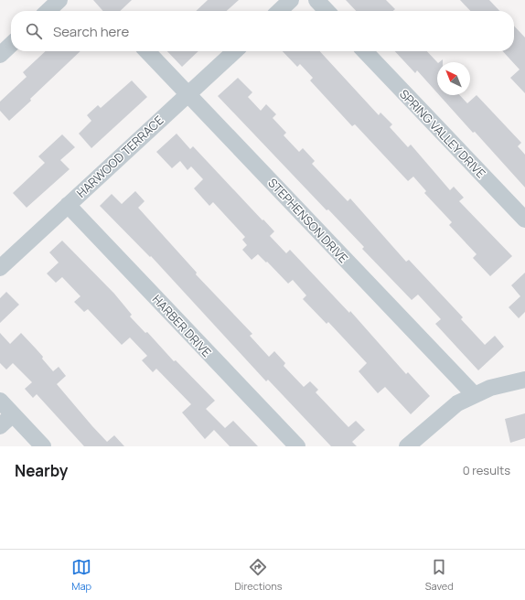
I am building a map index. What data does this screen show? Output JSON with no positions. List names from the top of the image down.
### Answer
{
  "streets": {
    "street": [
      "SPRING VALLEY DRIVE",
      "HARWOOD TERRACE",
      "STEPHENSON DRIVE",
      "HARBER DRIVE"
    ]
  },
  "crossings": [
    ["HARWOOD TERRACE", "STEPHENSON DRIVE"],
    ["HARWOOD TERRACE", "HARBER DRIVE"]
  ],
  "north": "top left",
  "page": {
    "search": "Search here",
    "heading": ["Nearby", "0 results"],
    "nav": ["Map", "Directions", "Saved"]
  }
}
